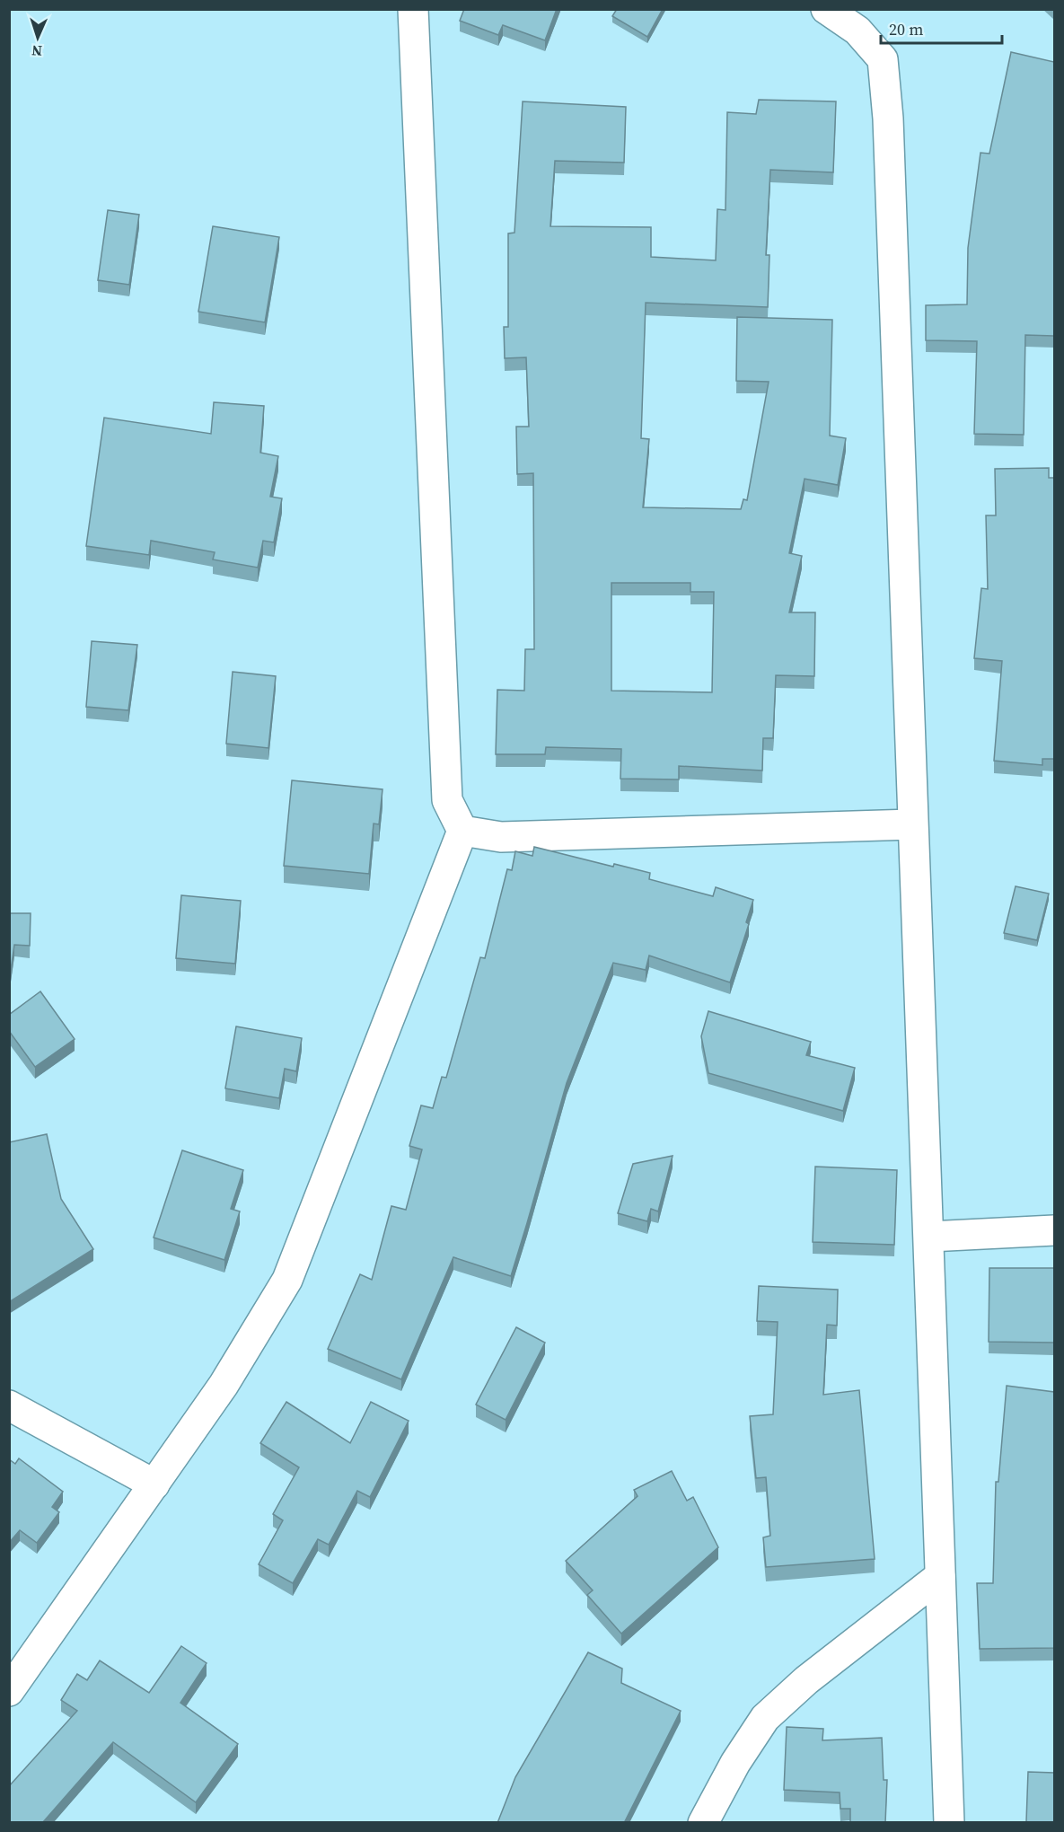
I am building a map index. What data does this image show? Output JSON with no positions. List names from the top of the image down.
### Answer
{
  "scale_bar": "20 m",
  "north": "bottom"
}
